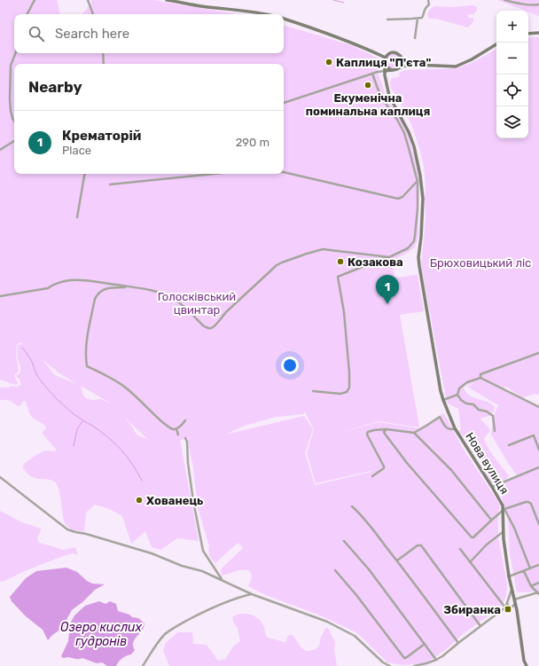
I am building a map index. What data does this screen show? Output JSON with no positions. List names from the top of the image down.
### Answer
{
  "streets": {
    "street": ["Нова вулиця"]
  },
  "water": ["Озеро кислих гудронів"],
  "parks": ["Брюховицький ліс", "Голосківський цвинтар"],
  "places": {
    "other": [
      "Каплиця \"П'єта\"",
      "Екуменічна поминальна каплиця",
      "Козакова",
      "Хованець"
    ],
    "transit": ["Збиранка"]
  },
  "page": {
    "map_buttons": ["+", "−"],
    "search": "Search here",
    "heading": "Nearby",
    "list": [
      {
        "mark": "1",
        "name": "Крематорій",
        "note": "Place",
        "value": "290 m"
      }
    ],
    "pins": "1"
  }
}
